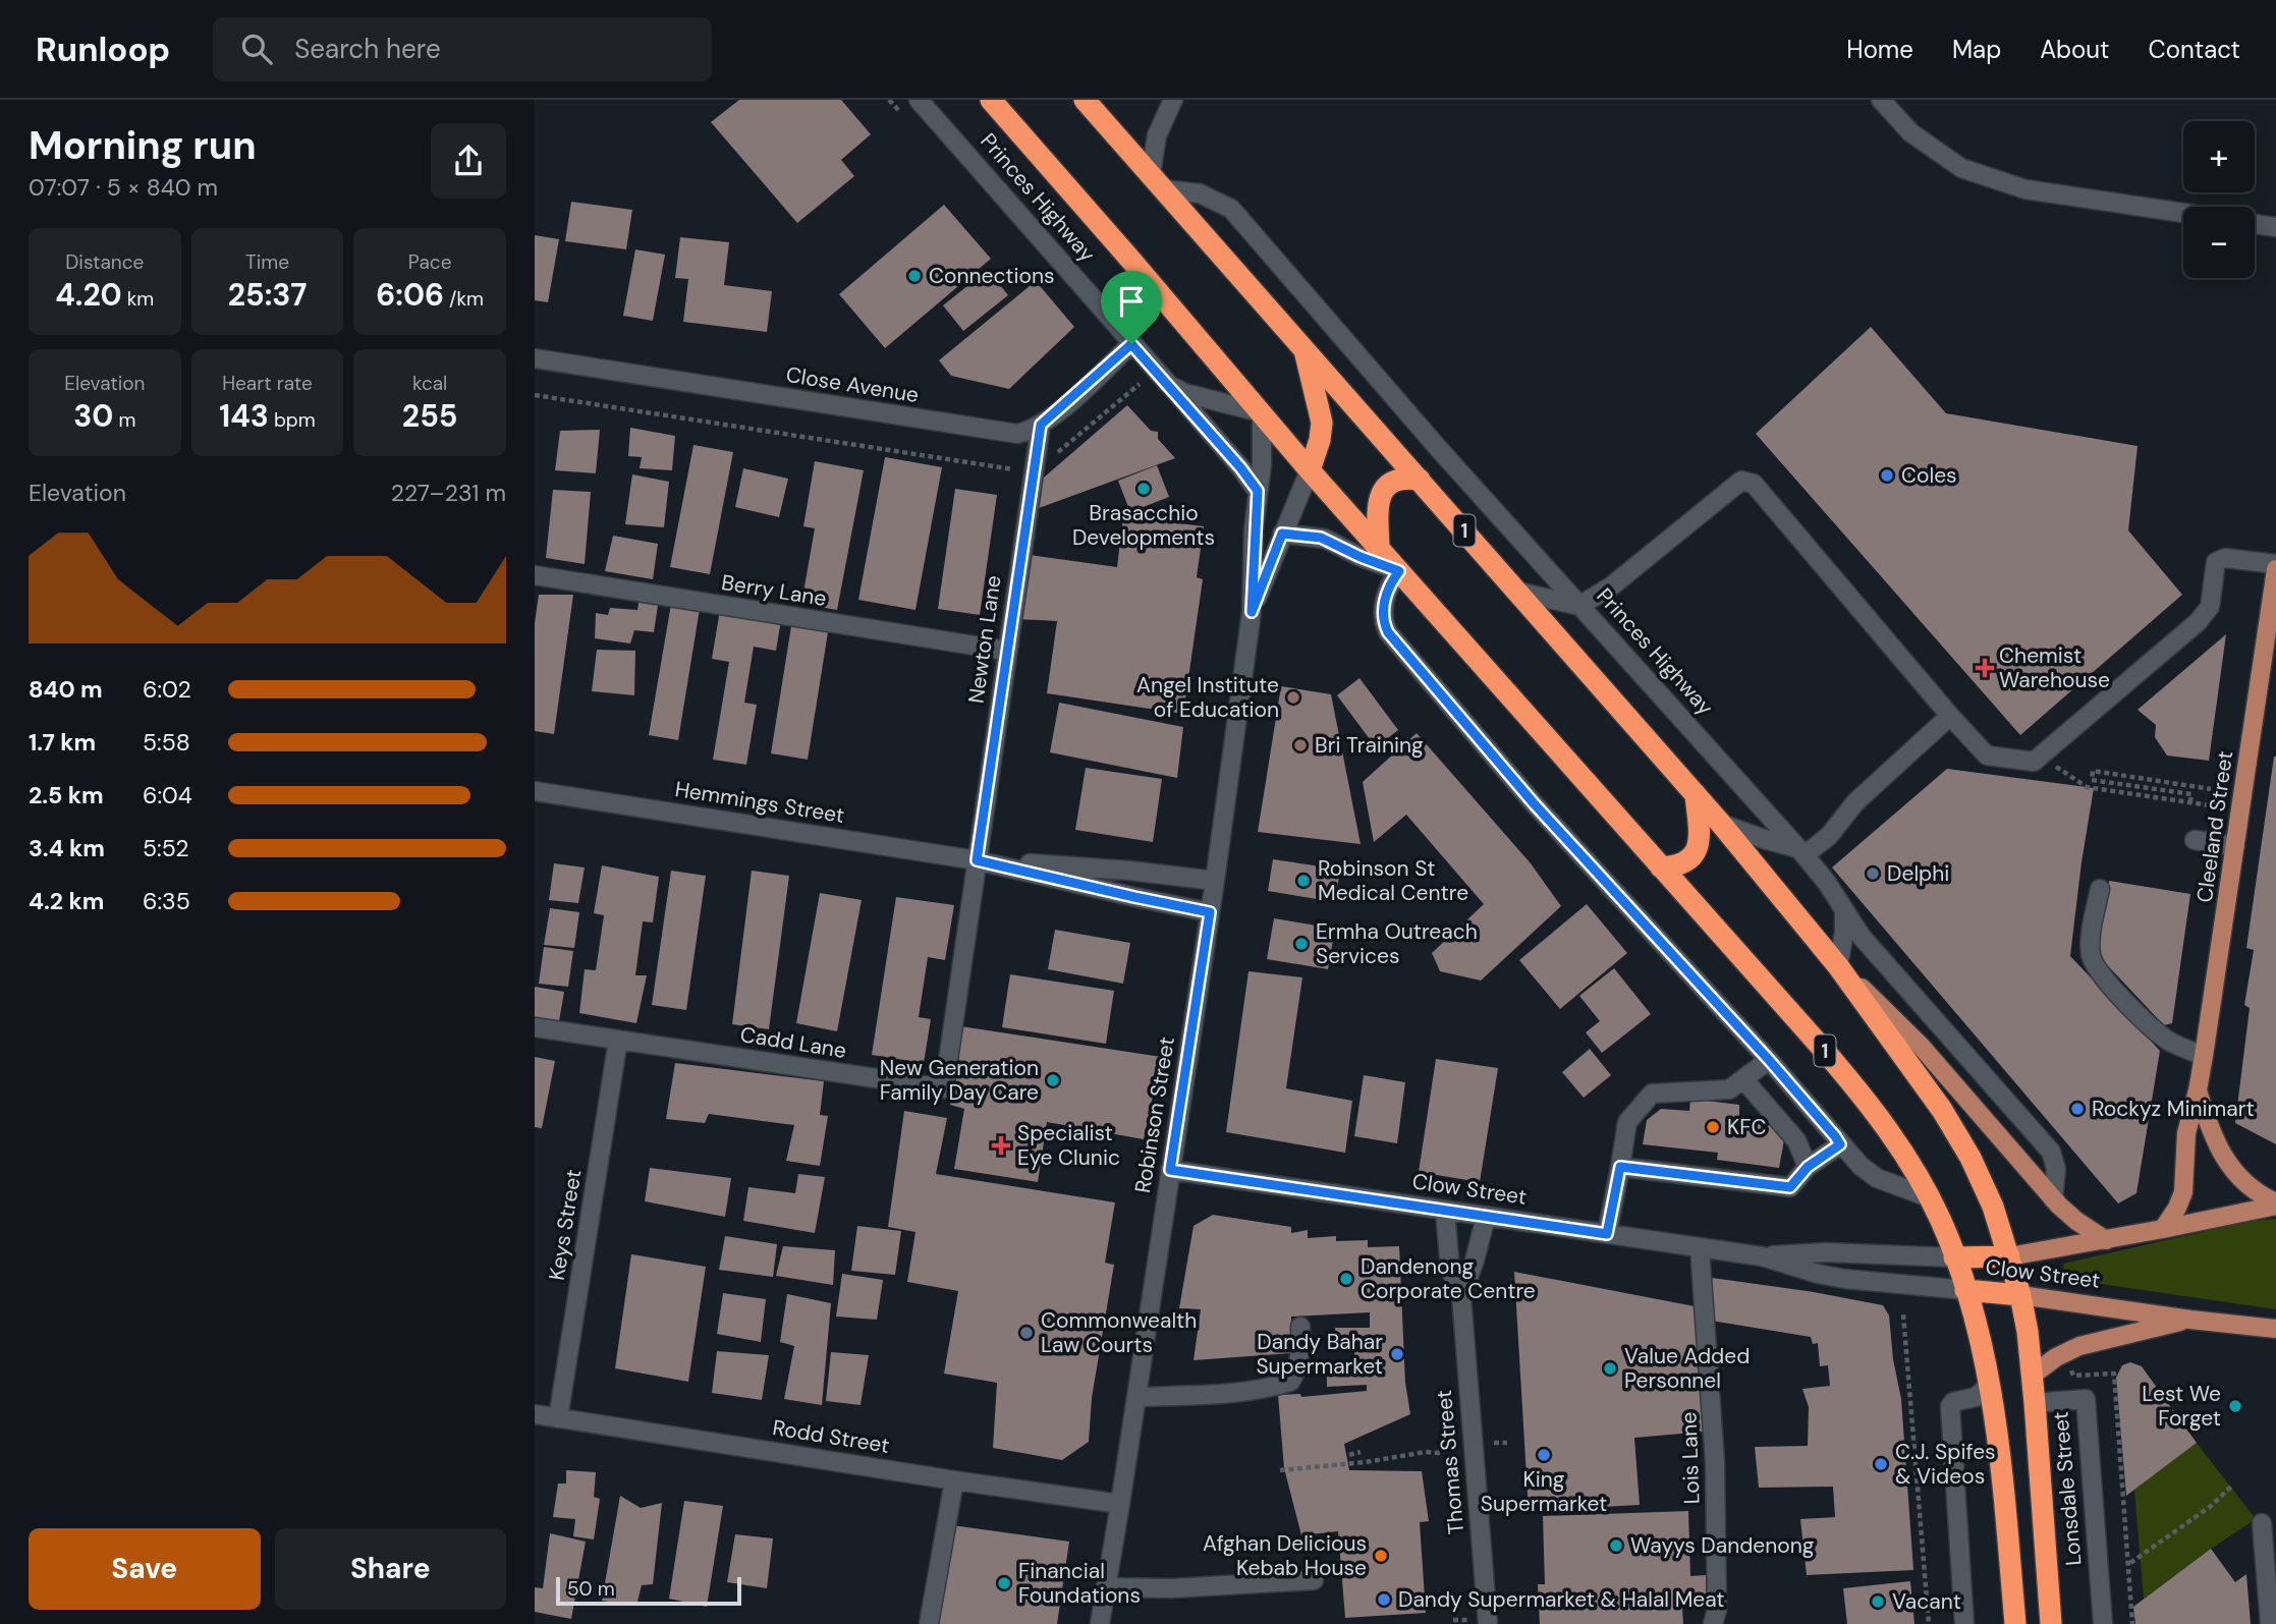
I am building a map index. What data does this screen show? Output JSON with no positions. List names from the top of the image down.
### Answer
{
  "streets": {
    "highway": [
      "Princes Highway",
      "1",
      "Clow Street",
      "Lonsdale Street"
    ],
    "main road": ["Cleeland Street"],
    "street": [
      "Close Avenue",
      "Berry Lane",
      "Newton Lane",
      "Hemmings Street",
      "Cadd Lane",
      "Robinson Street",
      "Keys Street",
      "Rodd Street",
      "Lois Lane",
      "Thomas Street"
    ]
  },
  "crossings": [
    ["Princes Highway", "Close Avenue"],
    ["Princes Highway", "1"],
    ["Princes Highway", "Robinson Street"],
    ["Princes Highway", "Clow Street"],
    ["Close Avenue", "Newton Lane"],
    ["1", "Clow Street"],
    ["1", "Lonsdale Street"],
    ["Berry Lane", "Newton Lane"],
    ["Newton Lane", "Hemmings Street"],
    ["Newton Lane", "Cadd Lane"],
    ["Hemmings Street", "Cadd Lane"],
    ["Hemmings Street", "Robinson Street"],
    ["Cleeland Street", "Clow Street"],
    ["Cadd Lane", "Keys Street"],
    ["Robinson Street", "Clow Street"],
    ["Robinson Street", "Rodd Street"],
    ["Clow Street", "Lois Lane"],
    ["Clow Street", "Thomas Street"],
    ["Clow Street", "Lonsdale Street"],
    ["Keys Street", "Rodd Street"]
  ],
  "places": {
    "other": [
      "Connections",
      "Coles",
      "Brasacchio Developments",
      "Angel Institute of Education",
      "Bri Training",
      "Delphi",
      "Robinson St Medical Centre",
      "Ermha Outreach Services",
      "New Generation Family Day Care",
      "Rockyz Minimart",
      "KFC",
      "Dandenong Corporate Centre",
      "Commonwealth Law Courts",
      "Dandy Bahar Supermarket",
      "Value Added Personnel",
      "Lest We Forget",
      "King Supermarket",
      "C.J. Spifes & Videos",
      "Wayys Dandenong",
      "Afghan Delicious Kebab House",
      "Financial Foundations",
      "Dandy Supermarket & Halal Meat",
      "Vacant"
    ],
    "health": ["Chemist Warehouse", "Specialist Eye Clunic"]
  },
  "scale_bar": "50 m",
  "page": {
    "header": "Runloop",
    "search": "Search here",
    "nav": [
      "Home",
      "Map",
      "About",
      "Contact"
    ],
    "heading": ["Morning run", "07:07 · 5 × 840 m"],
    "map_buttons": ["+", "−"],
    "stats": [
      ["Distance", "4.20 km"],
      ["Time", "25:37"],
      ["Pace", "6:06 /km"],
      ["Elevation", "30 m"],
      ["Heart rate", "143 bpm"],
      ["kcal", "255"]
    ],
    "chart": ["Elevation", "227–231 m"],
    "list": [
      {
        "name": "840 m",
        "note": "6:02"
      },
      {
        "name": "1.7 km",
        "note": "5:58"
      },
      {
        "name": "2.5 km",
        "note": "6:04"
      },
      {
        "name": "3.4 km",
        "note": "5:52"
      },
      {
        "name": "4.2 km",
        "note": "6:35"
      }
    ],
    "buttons": ["Save", "Share"],
    "scale": "50 m"
  }
}
